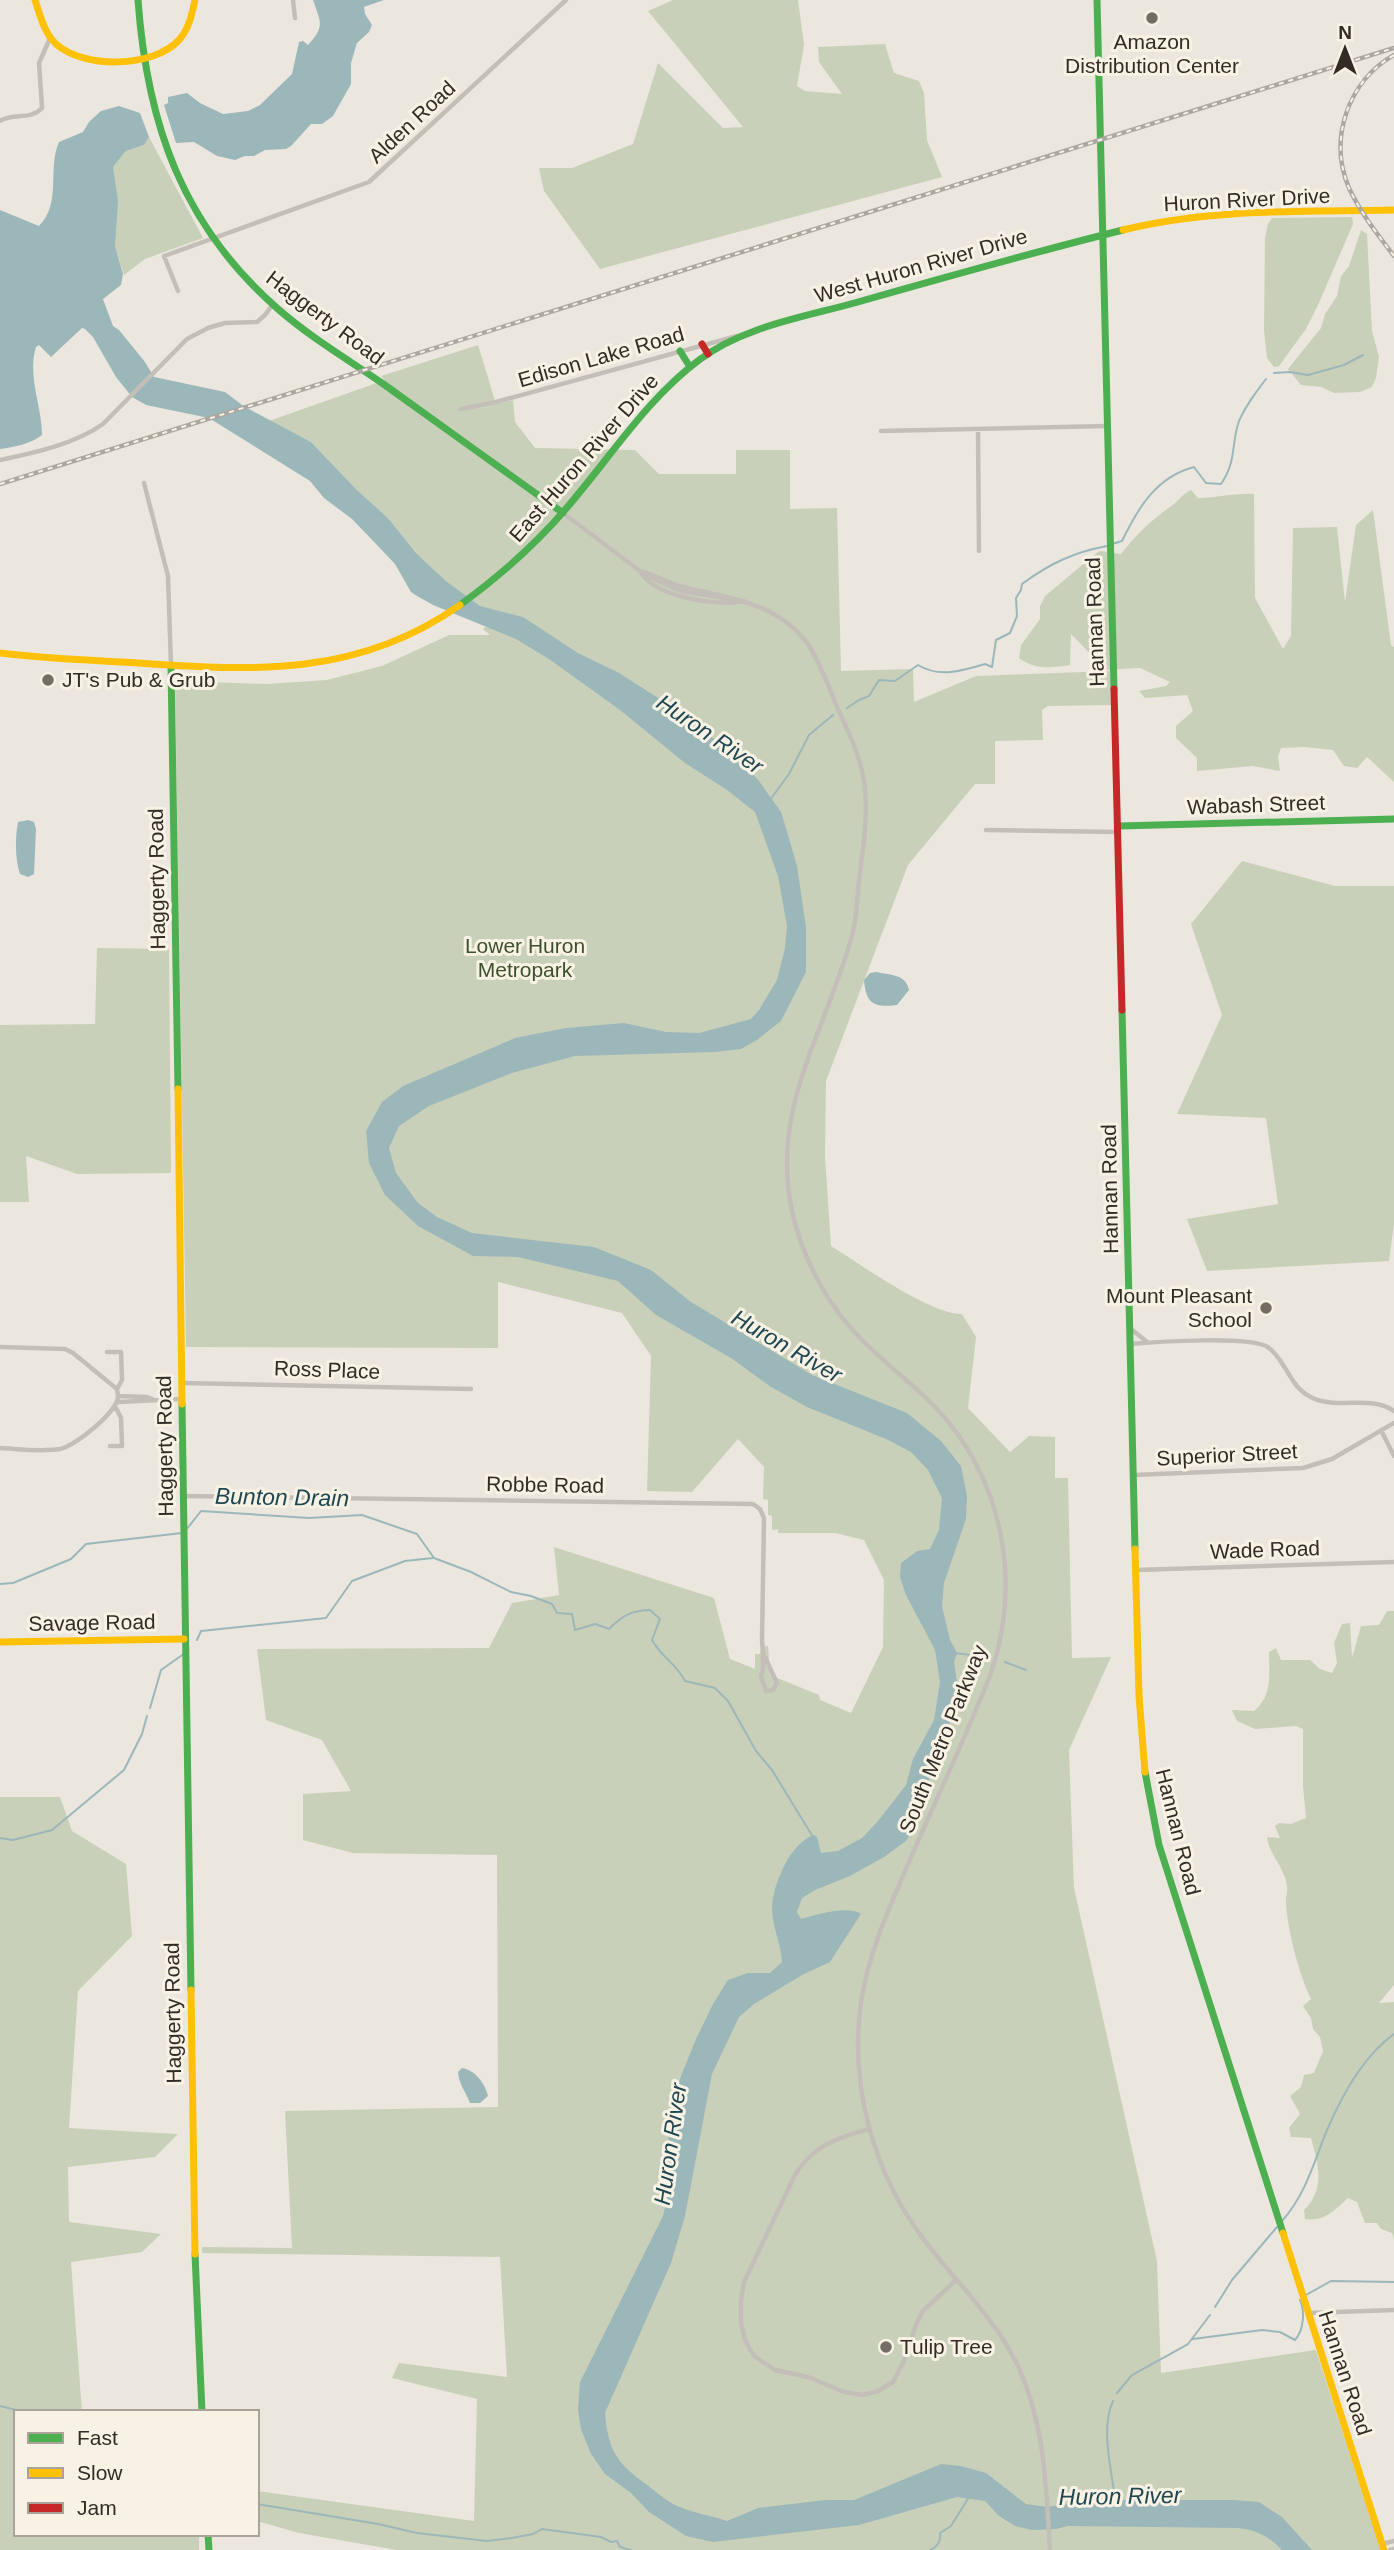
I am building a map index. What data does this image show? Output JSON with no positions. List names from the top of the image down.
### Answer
{
  "streets": {
    "street": [
      "Alden Road",
      "Huron River Drive",
      "West Huron River Drive",
      "Haggerty Road",
      "Edison Lake Road",
      "East Huron River Drive",
      "Hannan Road",
      "Wabash Street",
      "Ross Place",
      "Superior Street",
      "Robbe Road",
      "Wade Road",
      "Savage Road",
      "South Metro Parkway"
    ]
  },
  "crossings": [
    ["Alden Road", "Haggerty Road"],
    ["Huron River Drive", "West Huron River Drive"],
    ["Huron River Drive", "Hannan Road"],
    ["West Huron River Drive", "Edison Lake Road"],
    ["West Huron River Drive", "East Huron River Drive"],
    ["West Huron River Drive", "Hannan Road"],
    ["Haggerty Road", "East Huron River Drive"],
    ["Haggerty Road", "Ross Place"],
    ["Haggerty Road", "Robbe Road"],
    ["Haggerty Road", "Savage Road"],
    ["Haggerty Road", "South Metro Parkway"],
    ["Edison Lake Road", "East Huron River Drive"],
    ["East Huron River Drive", "South Metro Parkway"],
    ["Hannan Road", "Wabash Street"],
    ["Hannan Road", "Superior Street"],
    ["Hannan Road", "Wade Road"]
  ],
  "water": ["Huron River", "Bunton Drain"],
  "parks": ["Lower Huron Metropark"],
  "places": [
    "Amazon Distribution Center",
    "JT's Pub & Grub",
    "Mount Pleasant School",
    "Tulip Tree"
  ],
  "legend": ["Fast", "Slow", "Jam"],
  "north": "top"
}
